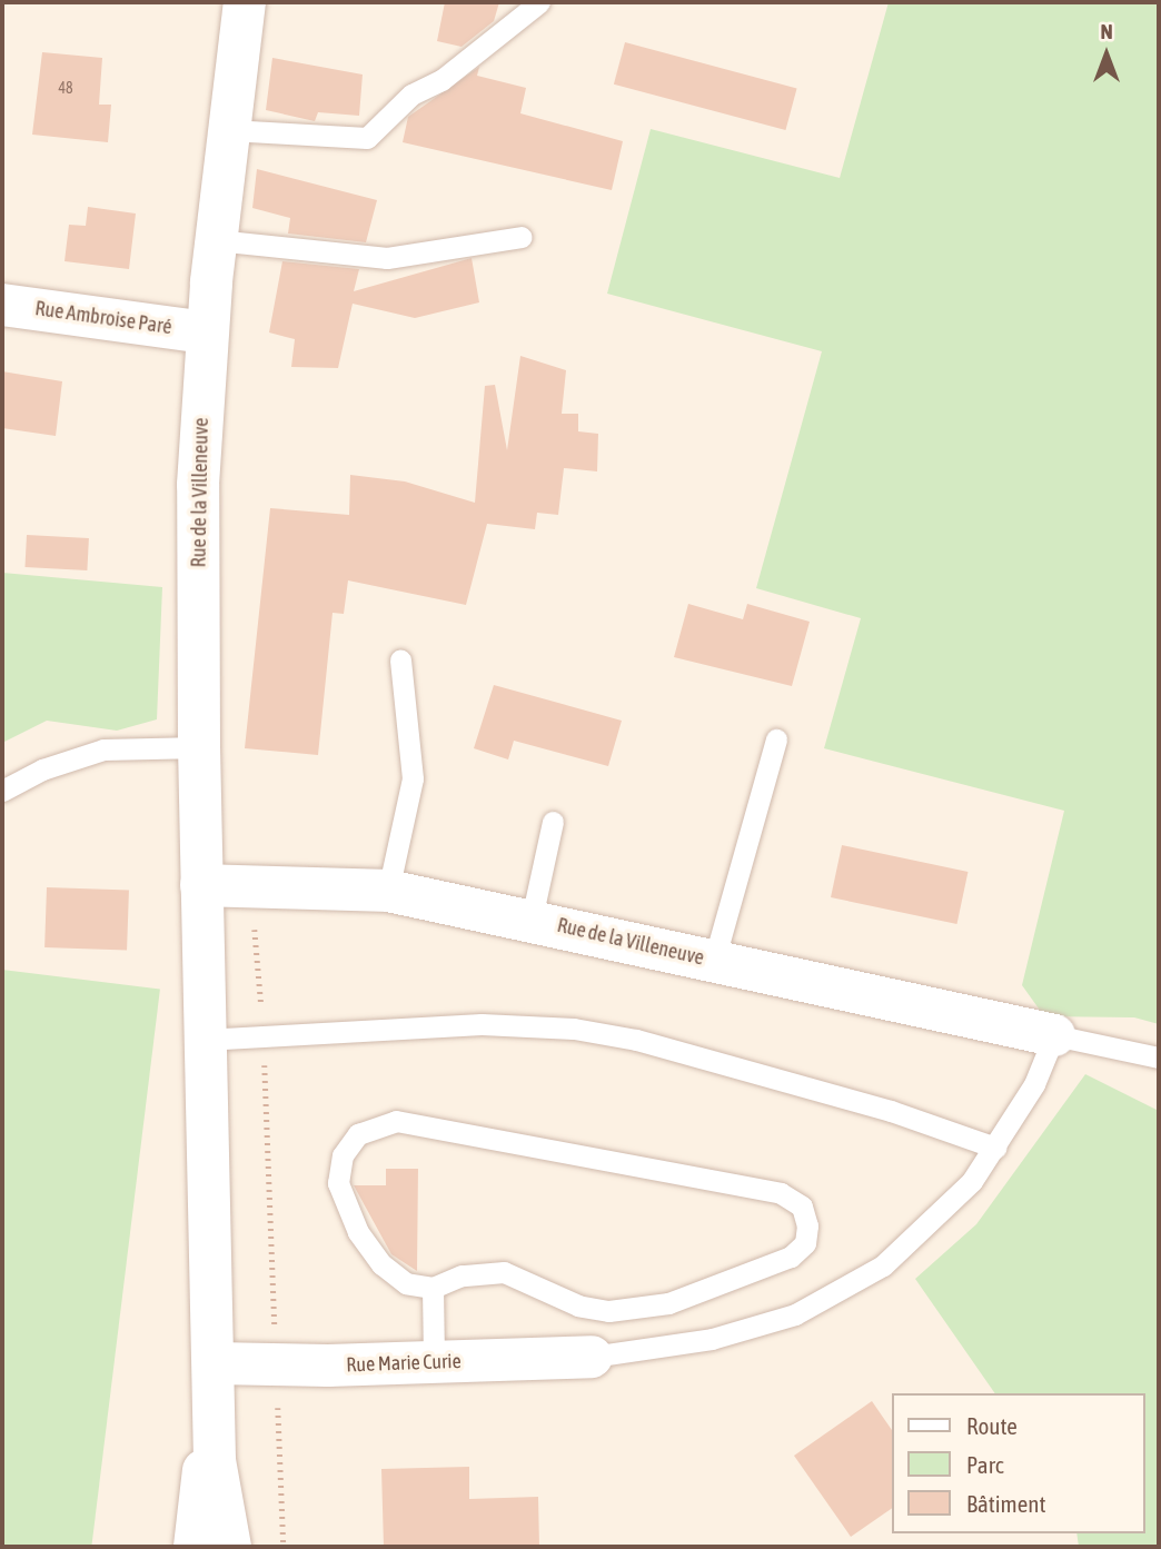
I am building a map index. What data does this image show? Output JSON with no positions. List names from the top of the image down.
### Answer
{
  "streets": {
    "main road": ["Rue Ambroise Paré", "Rue de la Villeneuve", "Rue Marie Curie"]
  },
  "crossings": [
    ["Rue Ambroise Paré", "Rue de la Villeneuve"],
    ["Rue de la Villeneuve", "Rue Marie Curie"]
  ],
  "house_numbers": ["48"],
  "legend": ["Route", "Parc", "Bâtiment"],
  "north": "top"
}
